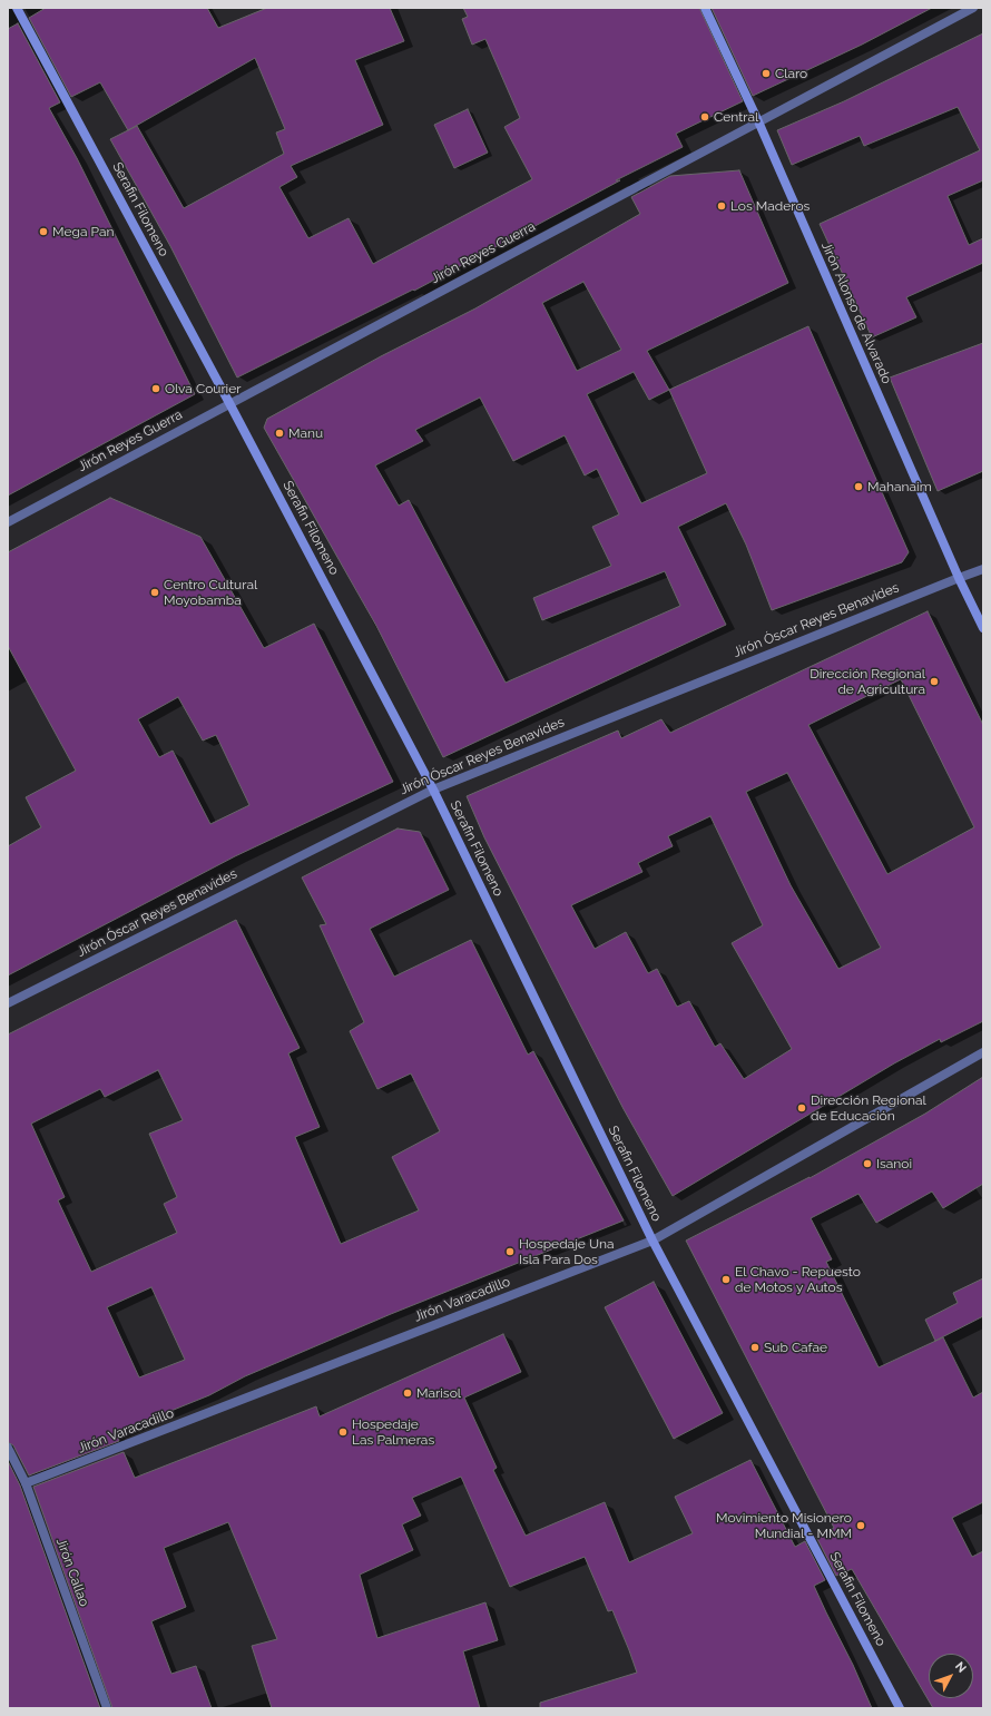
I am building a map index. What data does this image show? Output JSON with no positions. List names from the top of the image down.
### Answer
{
  "streets": {
    "main road": ["Serafin Filomeno", "Jirón Alonso de Alvarado"],
    "street": [
      "Jirón Reyes Guerra",
      "Jirón Óscar Reyes Benavides",
      "Jirón Varacadillo",
      "Jirón Callao"
    ]
  },
  "crossings": [
    ["Serafin Filomeno", "Jirón Reyes Guerra"],
    ["Serafin Filomeno", "Jirón Óscar Reyes Benavides"],
    ["Serafin Filomeno", "Jirón Varacadillo"],
    ["Jirón Reyes Guerra", "Jirón Alonso de Alvarado"],
    ["Jirón Alonso de Alvarado", "Jirón Óscar Reyes Benavides"],
    ["Jirón Varacadillo", "Jirón Callao"]
  ],
  "places": [
    "Claro",
    "Central",
    "Los Maderos",
    "Mega Pan",
    "Olva Courier",
    "Manu",
    "Mahanaim",
    "Centro Cultural Moyobamba",
    "Dirección Regional de Agricultura",
    "Dirección Regional de Educación",
    "Isanoi",
    "Hospedaje Una Isla Para Dos",
    "El Chavo - Repuesto de Motos y Autos",
    "Sub Cafae",
    "Marisol",
    "Hospedaje Las Palmeras",
    "Movimiento Misionero Mundial - MMM"
  ],
  "north": "top right"
}
